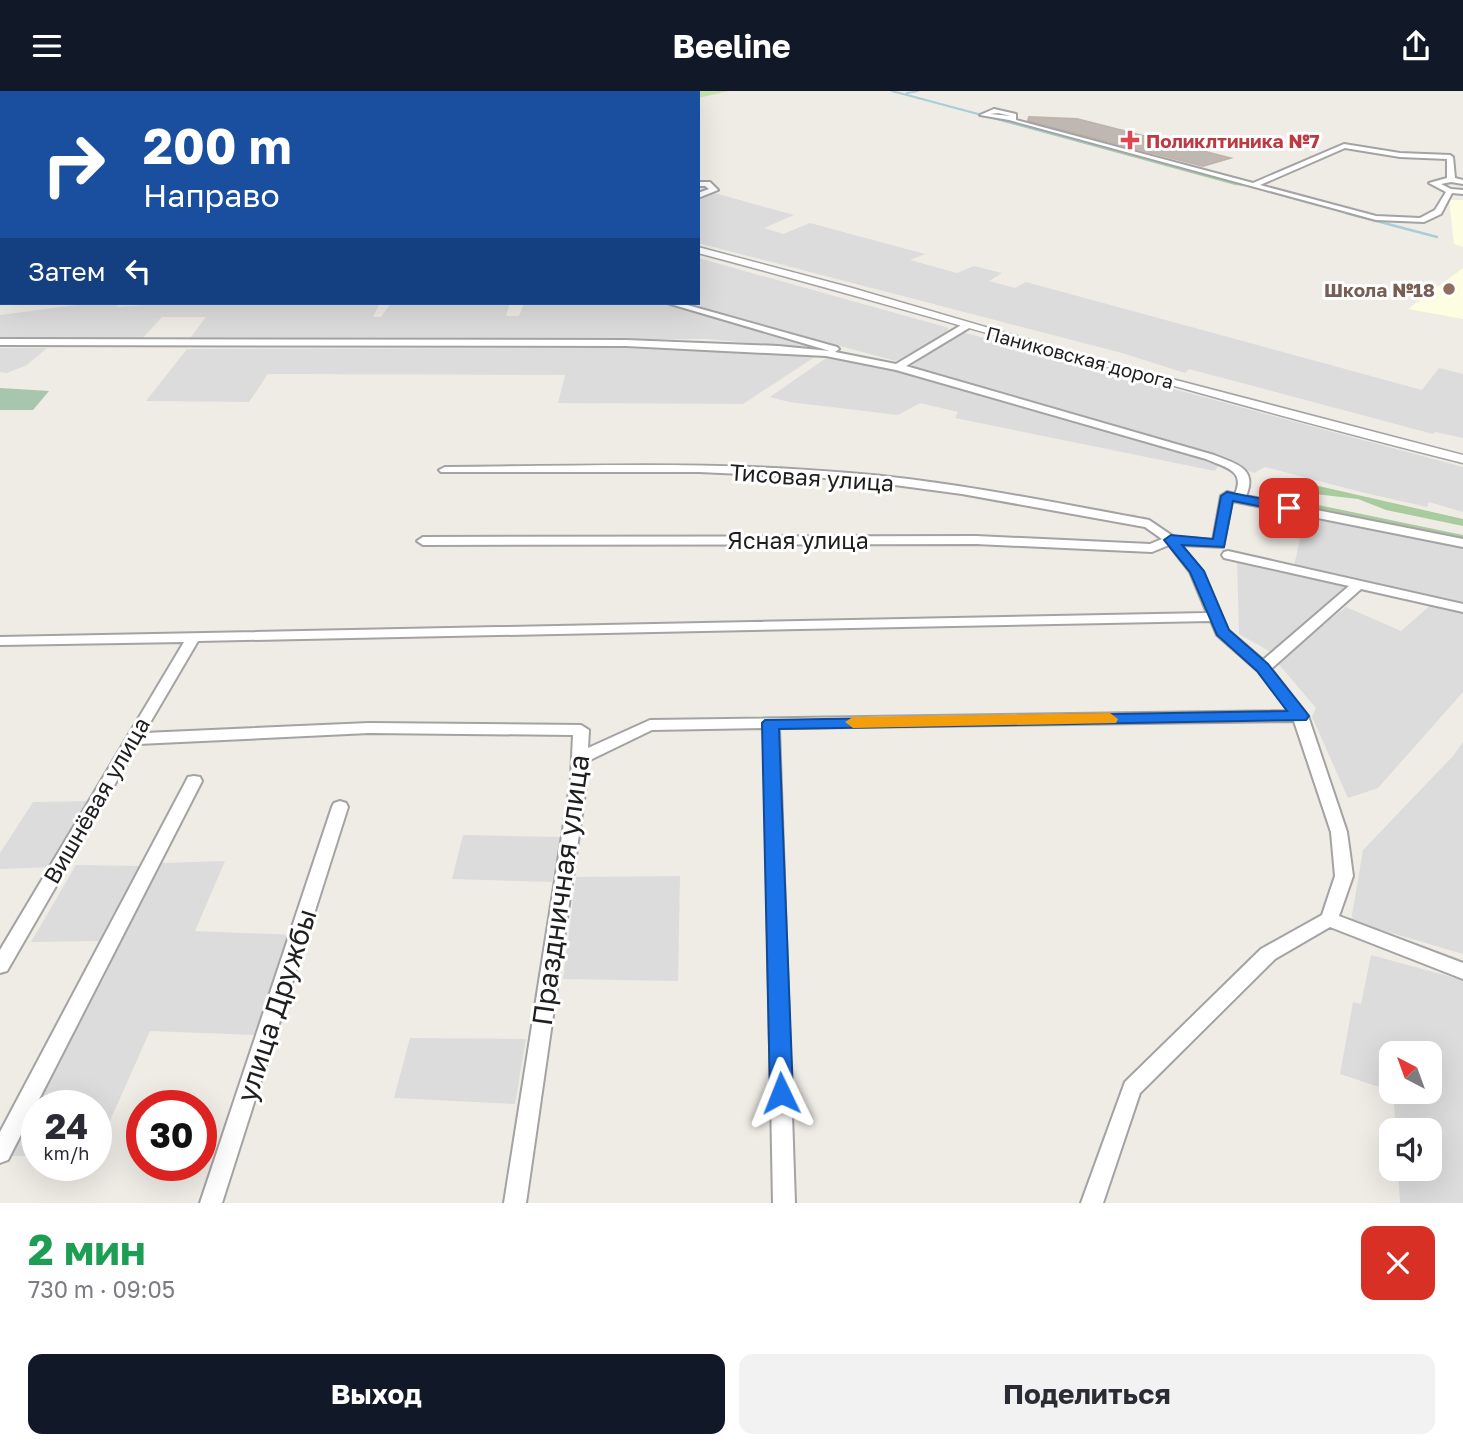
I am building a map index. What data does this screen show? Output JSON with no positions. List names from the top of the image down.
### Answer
{
  "streets": {
    "street": [
      "Паниковская дорога",
      "Тисовая улица",
      "Ясная улица",
      "Вишнёвая улица",
      "Праздничная улица",
      "улица Дружбы"
    ]
  },
  "crossings": [
    ["Тисовая улица", "Ясная улица"],
    ["Вишнёвая улица", "Праздничная улица"]
  ],
  "places": {
    "health": ["Поликлтиника №7"],
    "other": ["Школа №18"]
  },
  "north": "top left",
  "page": {
    "header": "Beeline",
    "turn": ["200 m", "Направо"],
    "then": "Затем",
    "speed": "24 km/h",
    "limit": "30",
    "heading": ["2 мин", "730 m · 09:05"],
    "buttons": ["Выход", "Поделиться"]
  }
}
